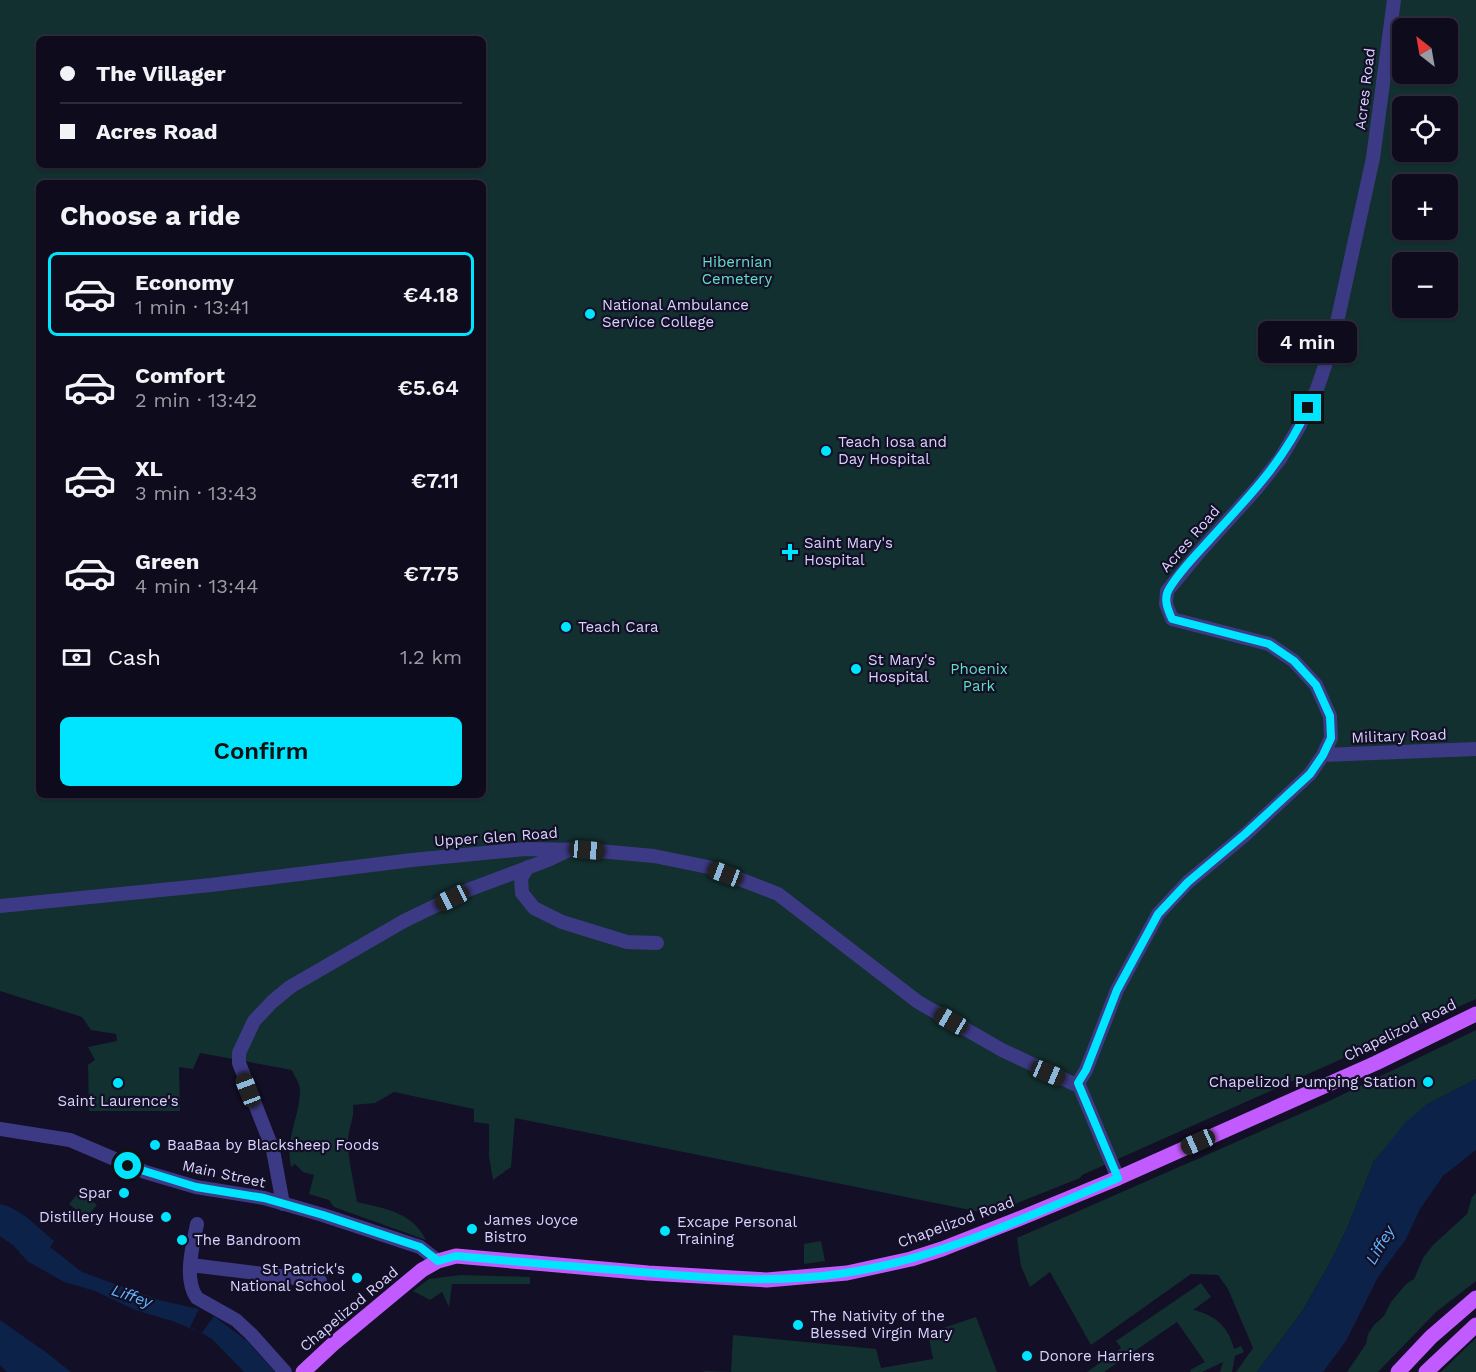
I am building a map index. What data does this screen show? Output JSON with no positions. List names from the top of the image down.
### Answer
{
  "streets": {
    "main road": ["Chapelizod Road"],
    "street": [
      "Acres Road",
      "Military Road",
      "Upper Glen Road",
      "Main Street"
    ]
  },
  "crossings": [
    ["Acres Road", "Military Road"],
    ["Acres Road", "Upper Glen Road"],
    ["Chapelizod Road", "Main Street"]
  ],
  "water": ["Liffey"],
  "parks": ["Hibernian Cemetery", "Phoenix Park"],
  "places": {
    "other": [
      "National Ambulance Service College",
      "Teach Iosa and Day Hospital",
      "Teach Cara",
      "St Mary's Hospital",
      "Chapelizod Pumping Station",
      "Saint Laurence's",
      "BaaBaa by Blacksheep Foods",
      "Spar",
      "Distillery House",
      "James Joyce Bistro",
      "Excape Personal Training",
      "The Bandroom",
      "St Patrick's National School",
      "The Nativity of the Blessed Virgin Mary",
      "Donore Harriers"
    ],
    "health": ["Saint Mary's Hospital"]
  },
  "north": "top left",
  "page": {
    "map_buttons": ["+", "−"],
    "banner": ["The Villager", "Acres Road"],
    "heading": "Choose a ride",
    "list": [
      {
        "name": "Economy",
        "note": "1 min · 13:41",
        "value": "€4.18"
      },
      {
        "name": "Comfort",
        "note": "2 min · 13:42",
        "value": "€5.64"
      },
      {
        "name": "XL",
        "note": "3 min · 13:43",
        "value": "€7.11"
      },
      {
        "name": "Green",
        "note": "4 min · 13:44",
        "value": "€7.75"
      }
    ],
    "bubble": "4 min",
    "pay": ["Cash", "1.2 km"],
    "buttons": "Confirm"
  }
}
